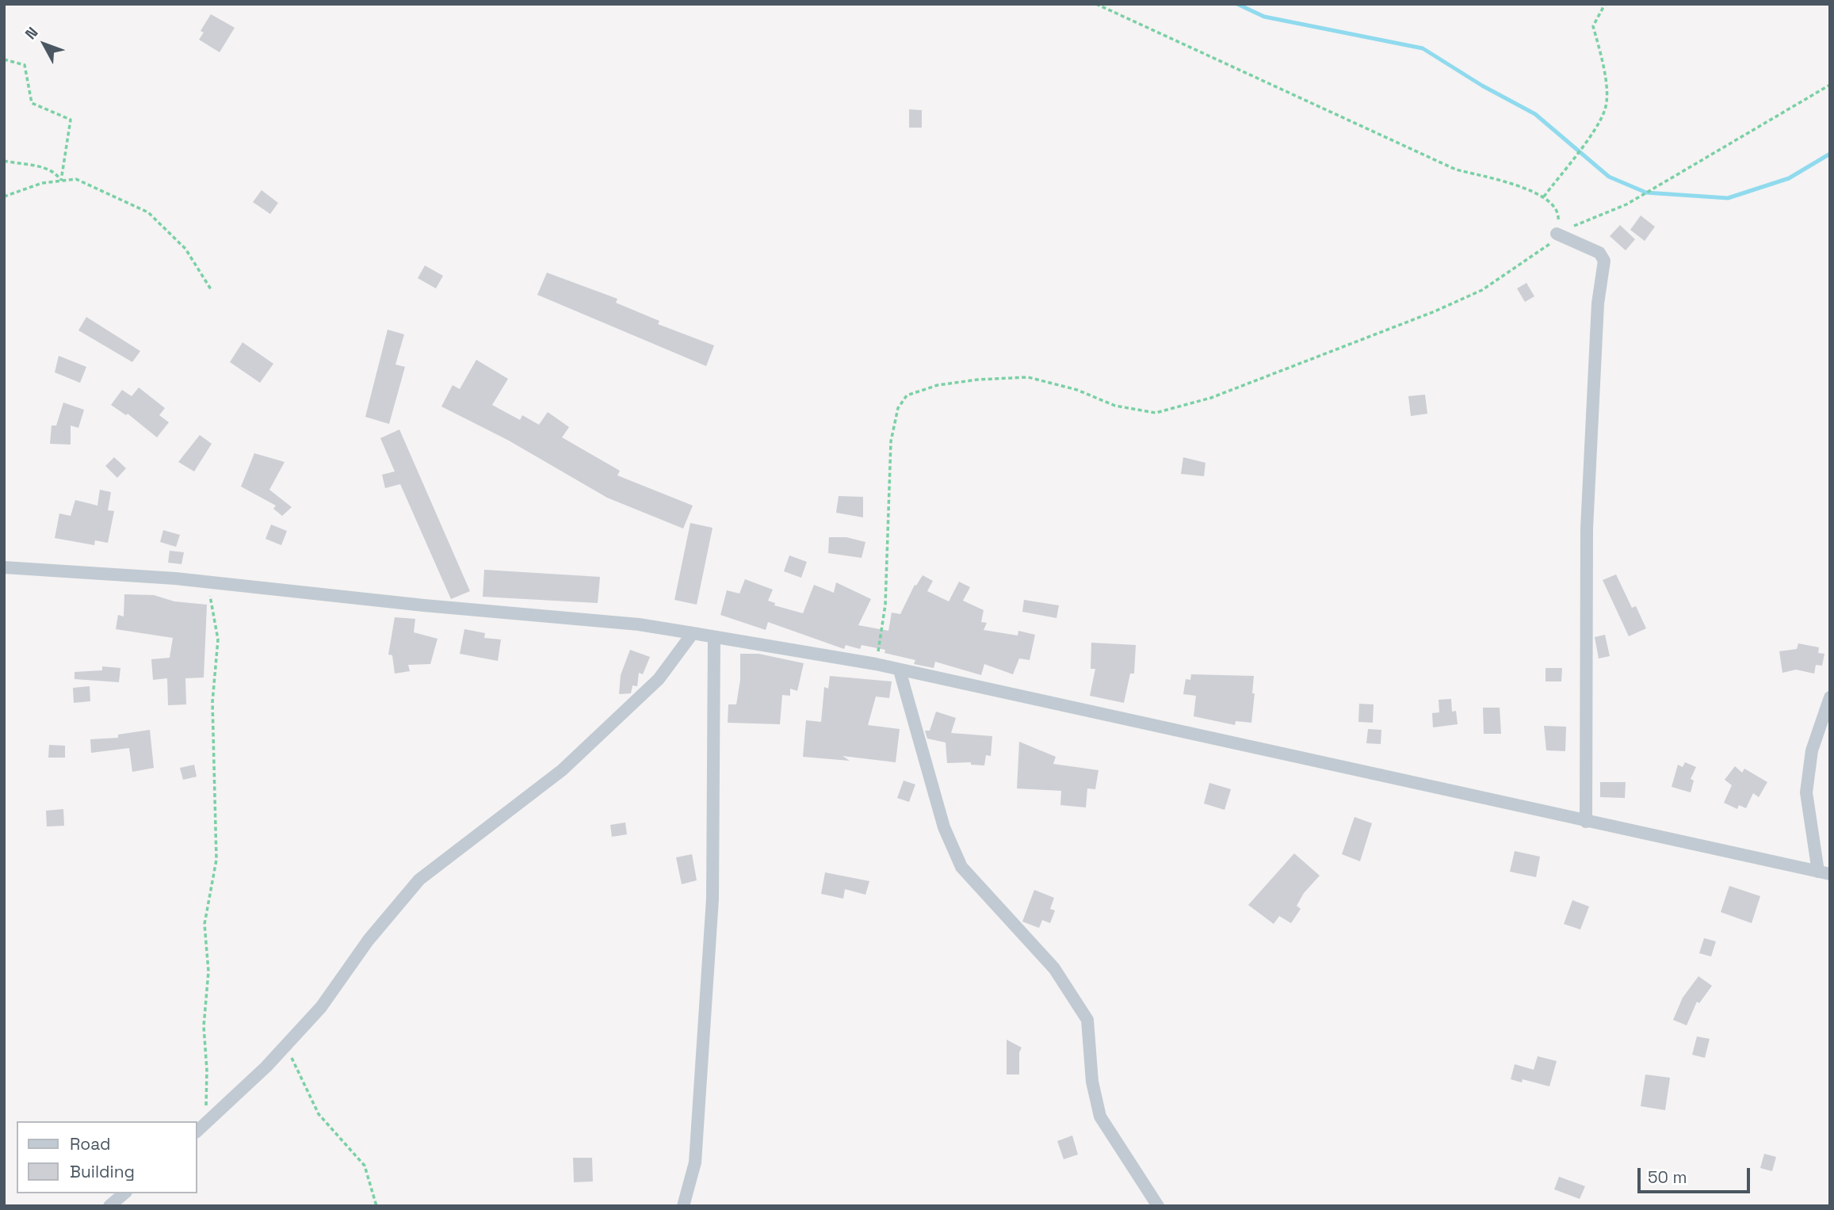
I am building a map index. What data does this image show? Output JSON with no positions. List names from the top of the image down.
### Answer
{
  "legend": ["Road", "Building"],
  "scale_bar": "50 m",
  "north": "top left"
}
